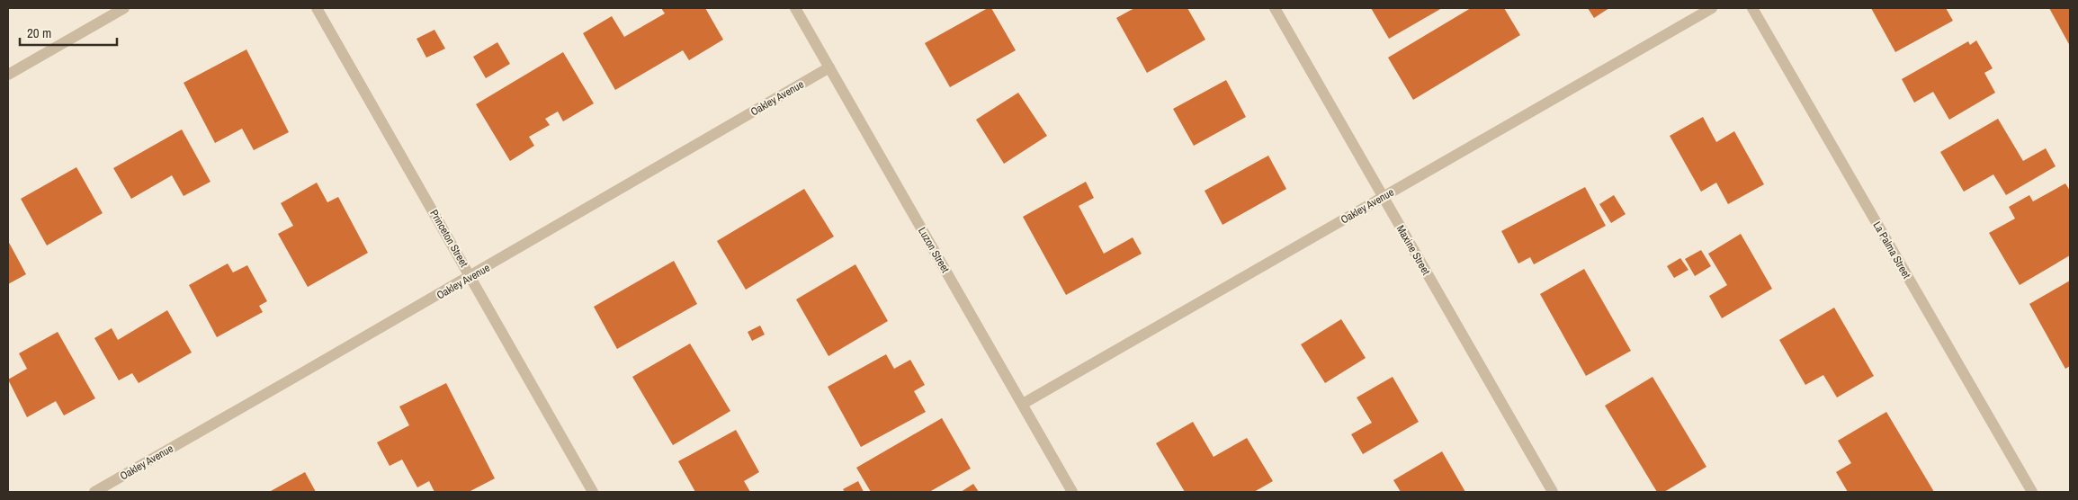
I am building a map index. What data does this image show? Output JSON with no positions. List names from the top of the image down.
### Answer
{
  "streets": {
    "street": [
      "Oakley Avenue",
      "Princeton Street",
      "Luzon Street",
      "Maxine Street",
      "La Palma Street"
    ]
  },
  "crossings": [
    ["Oakley Avenue", "Princeton Street"],
    ["Oakley Avenue", "Luzon Street"],
    ["Oakley Avenue", "Maxine Street"]
  ],
  "scale_bar": "20 m"
}
